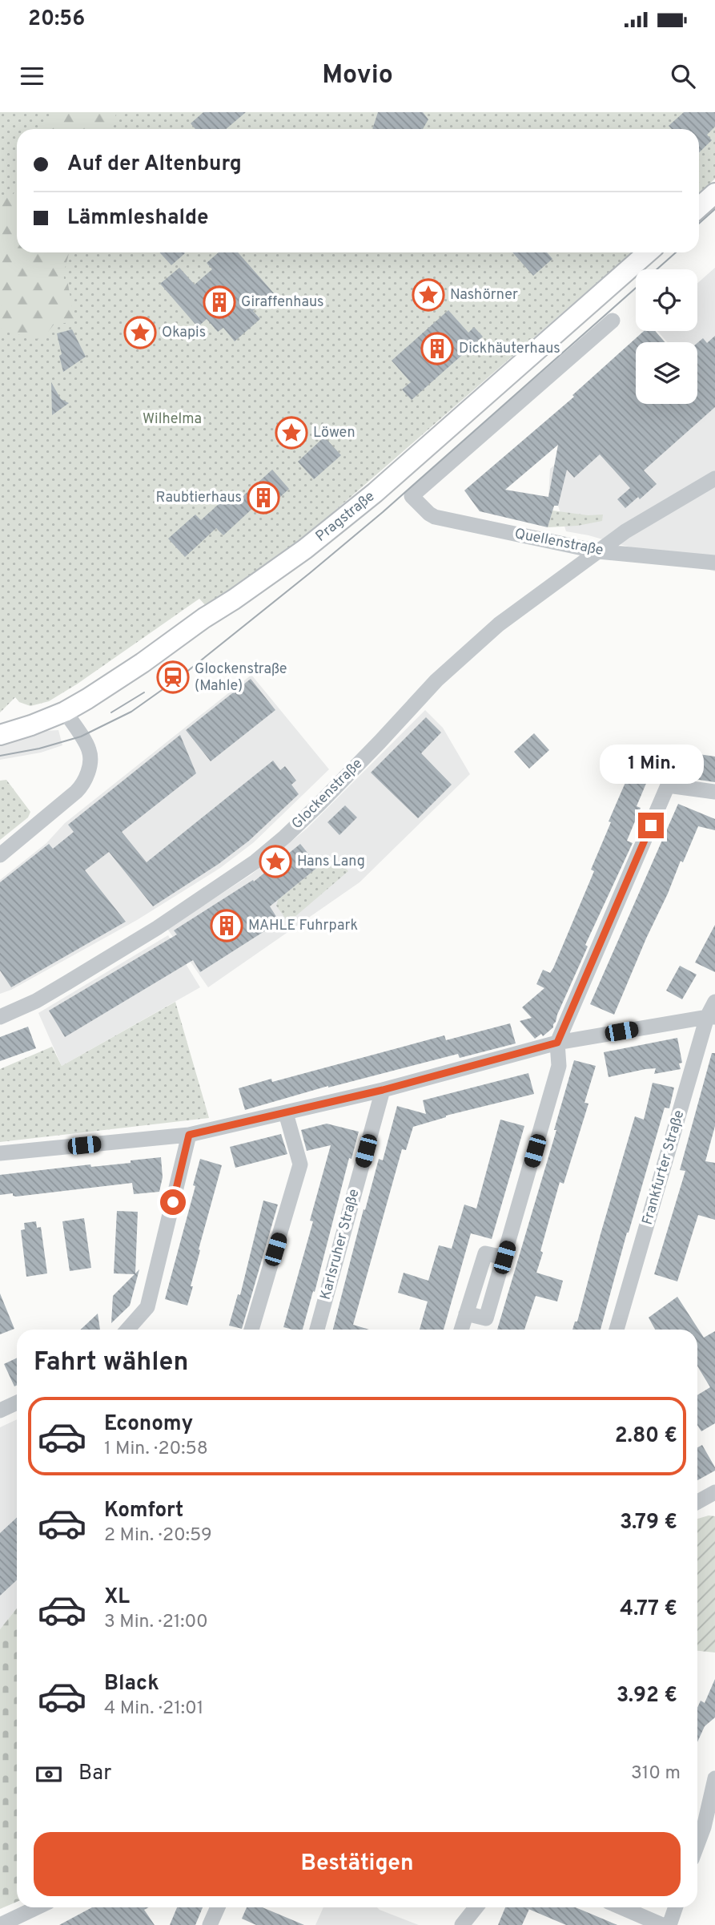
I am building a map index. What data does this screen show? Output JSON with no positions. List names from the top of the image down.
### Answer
{
  "streets": {
    "main road": ["Pragstraße"],
    "street": [
      "Quellenstraße",
      "Glockenstraße",
      "Frankfurter Straße",
      "Karlsruher Straße"
    ]
  },
  "crossings": [
    ["Quellenstraße", "Glockenstraße"]
  ],
  "parks": ["Wilhelma"],
  "places": {
    "place": [
      "Nashörner",
      "Okapis",
      "Löwen",
      "Hans Lang"
    ],
    "building": [
      "Giraffenhaus",
      "Dickhäuterhaus",
      "Raubtierhaus",
      "MAHLE Fuhrpark"
    ],
    "station": ["Glockenstraße (Mahle)"]
  },
  "page": {
    "status": "20:56",
    "header": "Movio",
    "banner": ["Auf der Altenburg", "Lämmleshalde"],
    "bubble": "1 Min.",
    "heading": "Fahrt wählen",
    "list": [
      {
        "name": "Economy",
        "note": "1 Min. · 20:58",
        "value": "2.80 €"
      },
      {
        "name": "Komfort",
        "note": "2 Min. · 20:59",
        "value": "3.79 €"
      },
      {
        "name": "XL",
        "note": "3 Min. · 21:00",
        "value": "4.77 €"
      },
      {
        "name": "Black",
        "note": "4 Min. · 21:01",
        "value": "3.92 €"
      }
    ],
    "pay": ["Bar", "310 m"],
    "buttons": "Bestätigen"
  }
}
